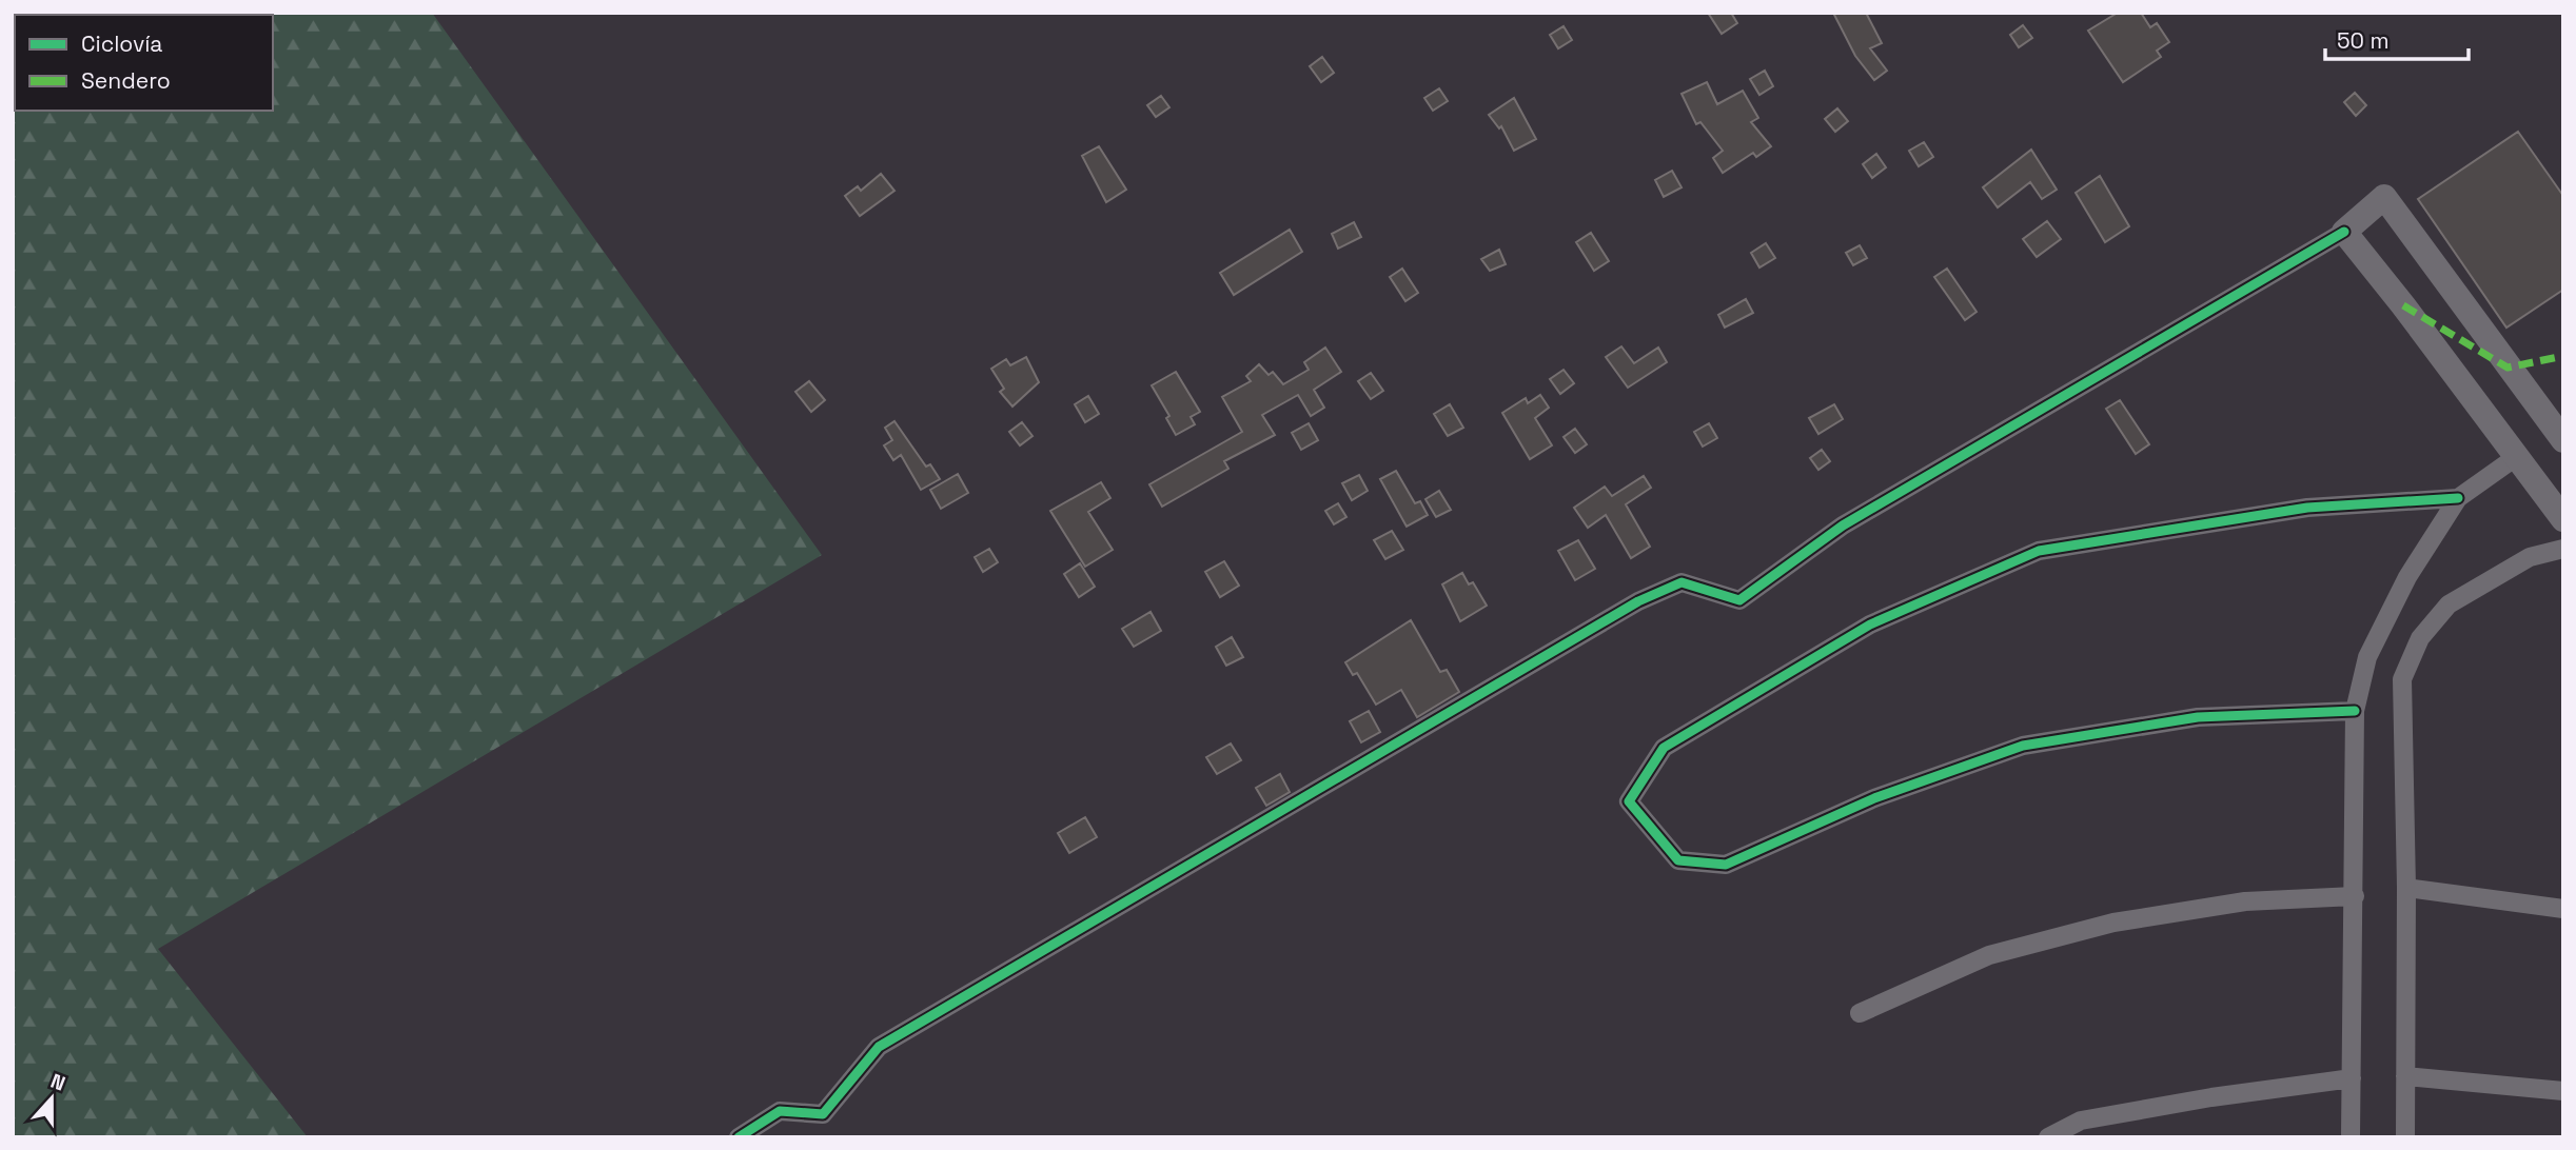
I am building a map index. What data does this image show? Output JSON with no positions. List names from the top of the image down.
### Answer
{
  "legend": ["Ciclovía", "Sendero"],
  "scale_bar": "50 m",
  "north": "top"
}
